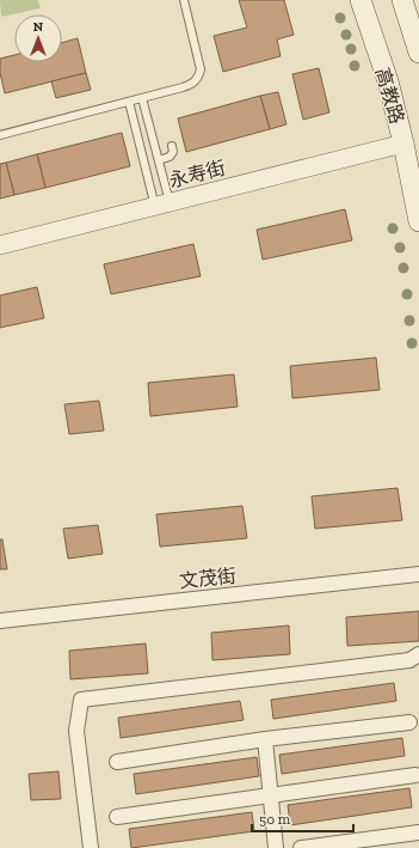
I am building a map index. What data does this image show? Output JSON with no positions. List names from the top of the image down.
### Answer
{
  "streets": {
    "main road": ["高教路"],
    "street": ["永寿街", "文茂街"]
  },
  "crossings": [
    ["高教路", "永寿街"]
  ],
  "scale_bar": "50 m",
  "north": "top"
}
